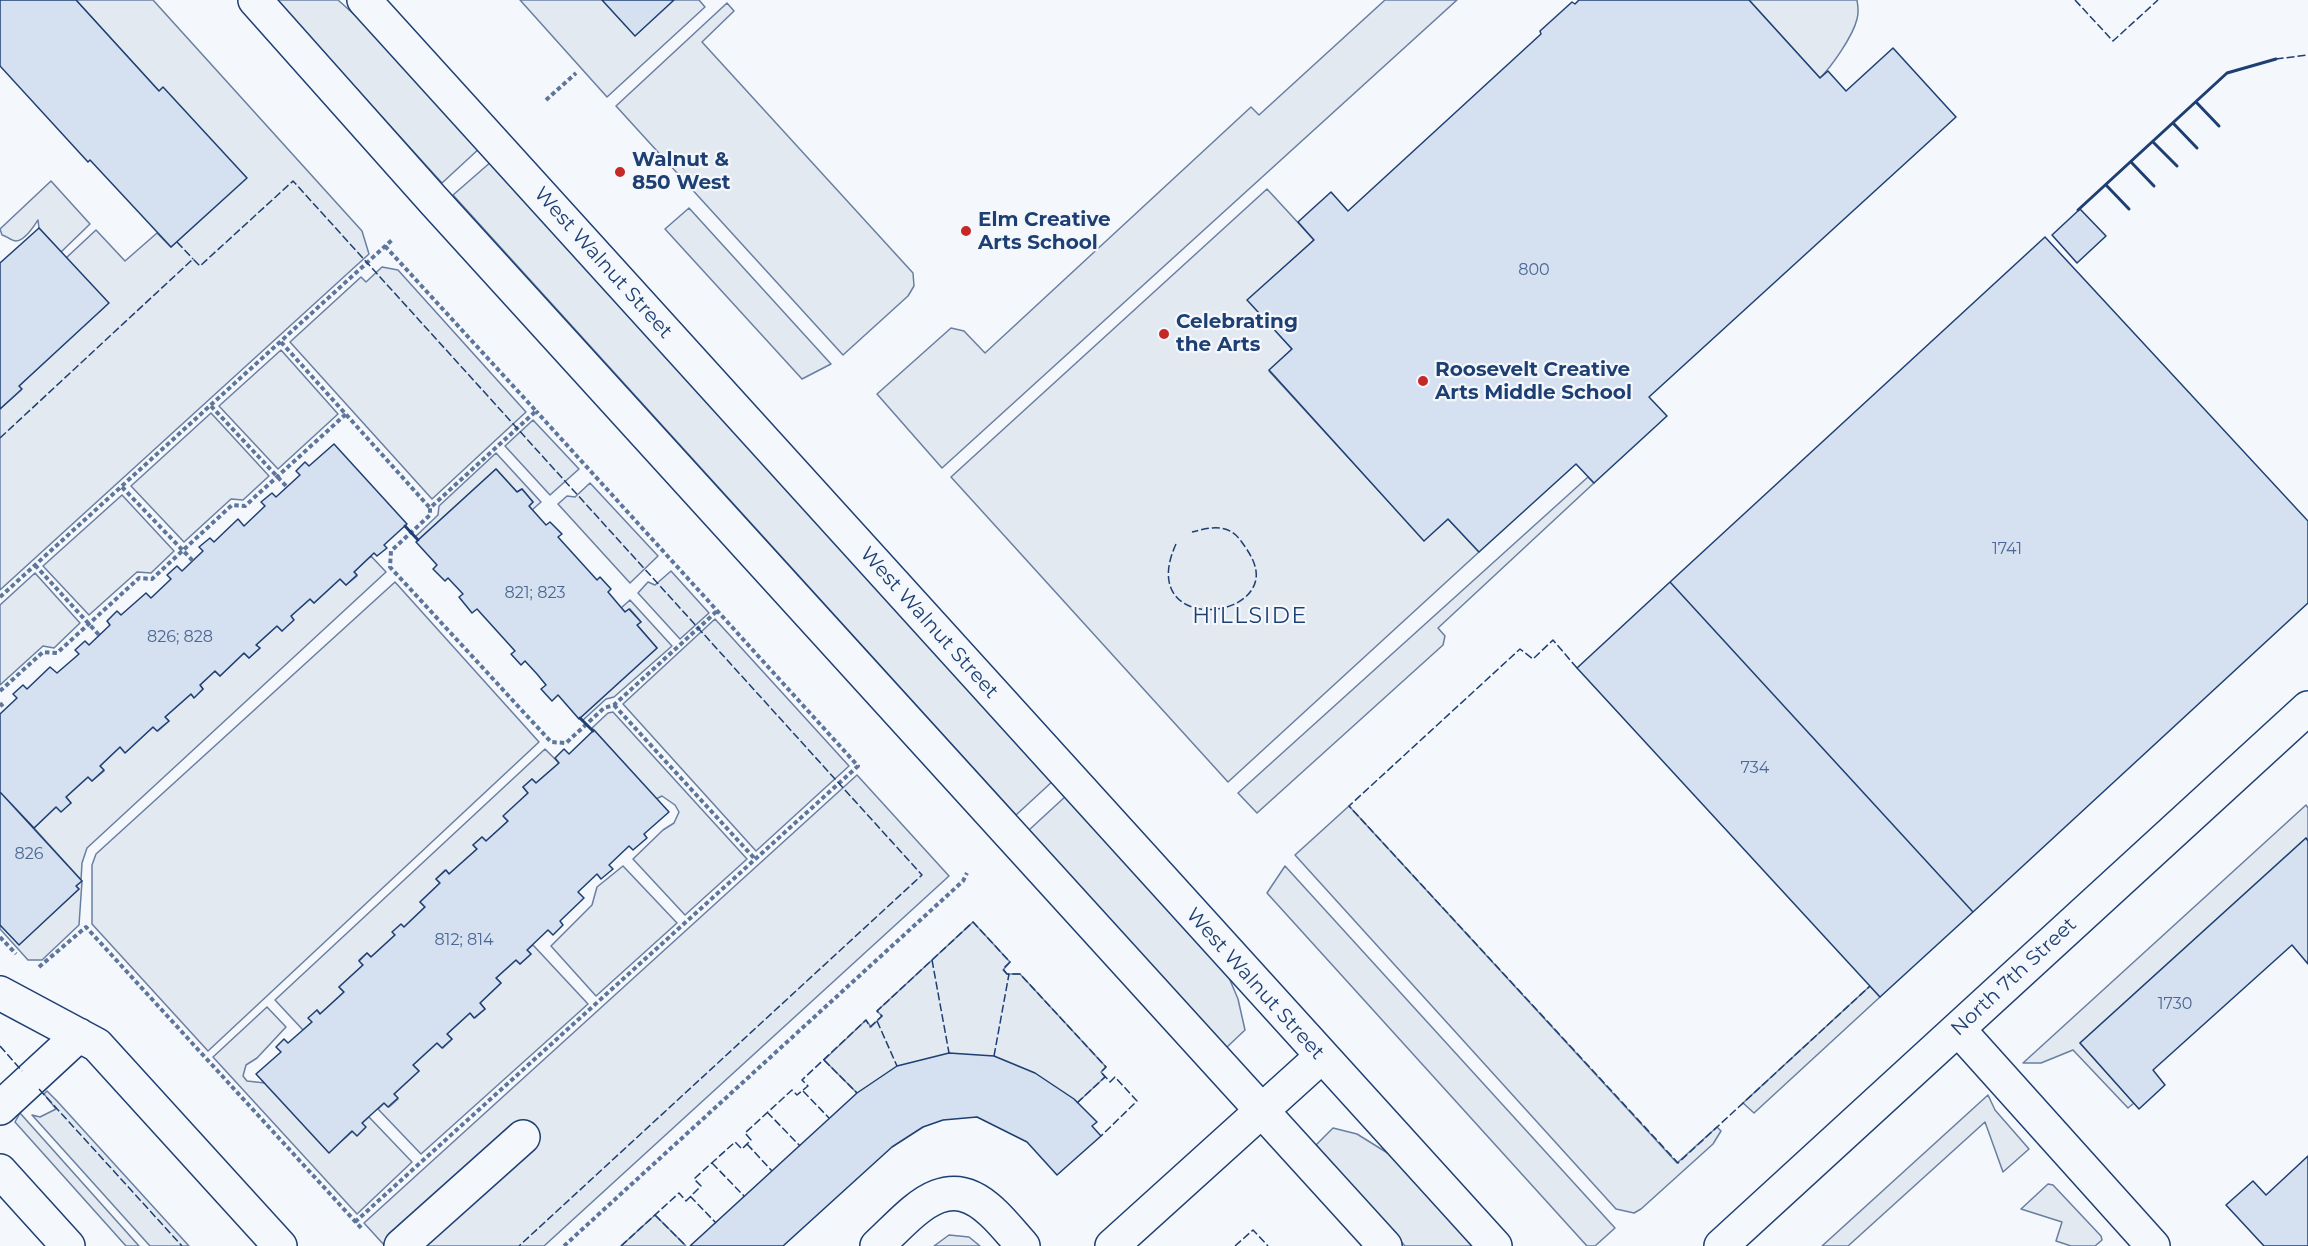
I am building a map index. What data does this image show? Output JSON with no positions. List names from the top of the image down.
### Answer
{
  "streets": {
    "main road": ["West Walnut Street", "North 7th Street"]
  },
  "districts": ["HILLSIDE"],
  "places": [
    "Walnut & 850 West",
    "Elm Creative Arts School",
    "Celebrating the Arts",
    "Roosevelt Creative Arts Middle School"
  ],
  "house_numbers": [
    "800",
    "1741",
    "821; 823",
    "826; 828",
    "734",
    "826",
    "812; 814",
    "1730"
  ]
}
